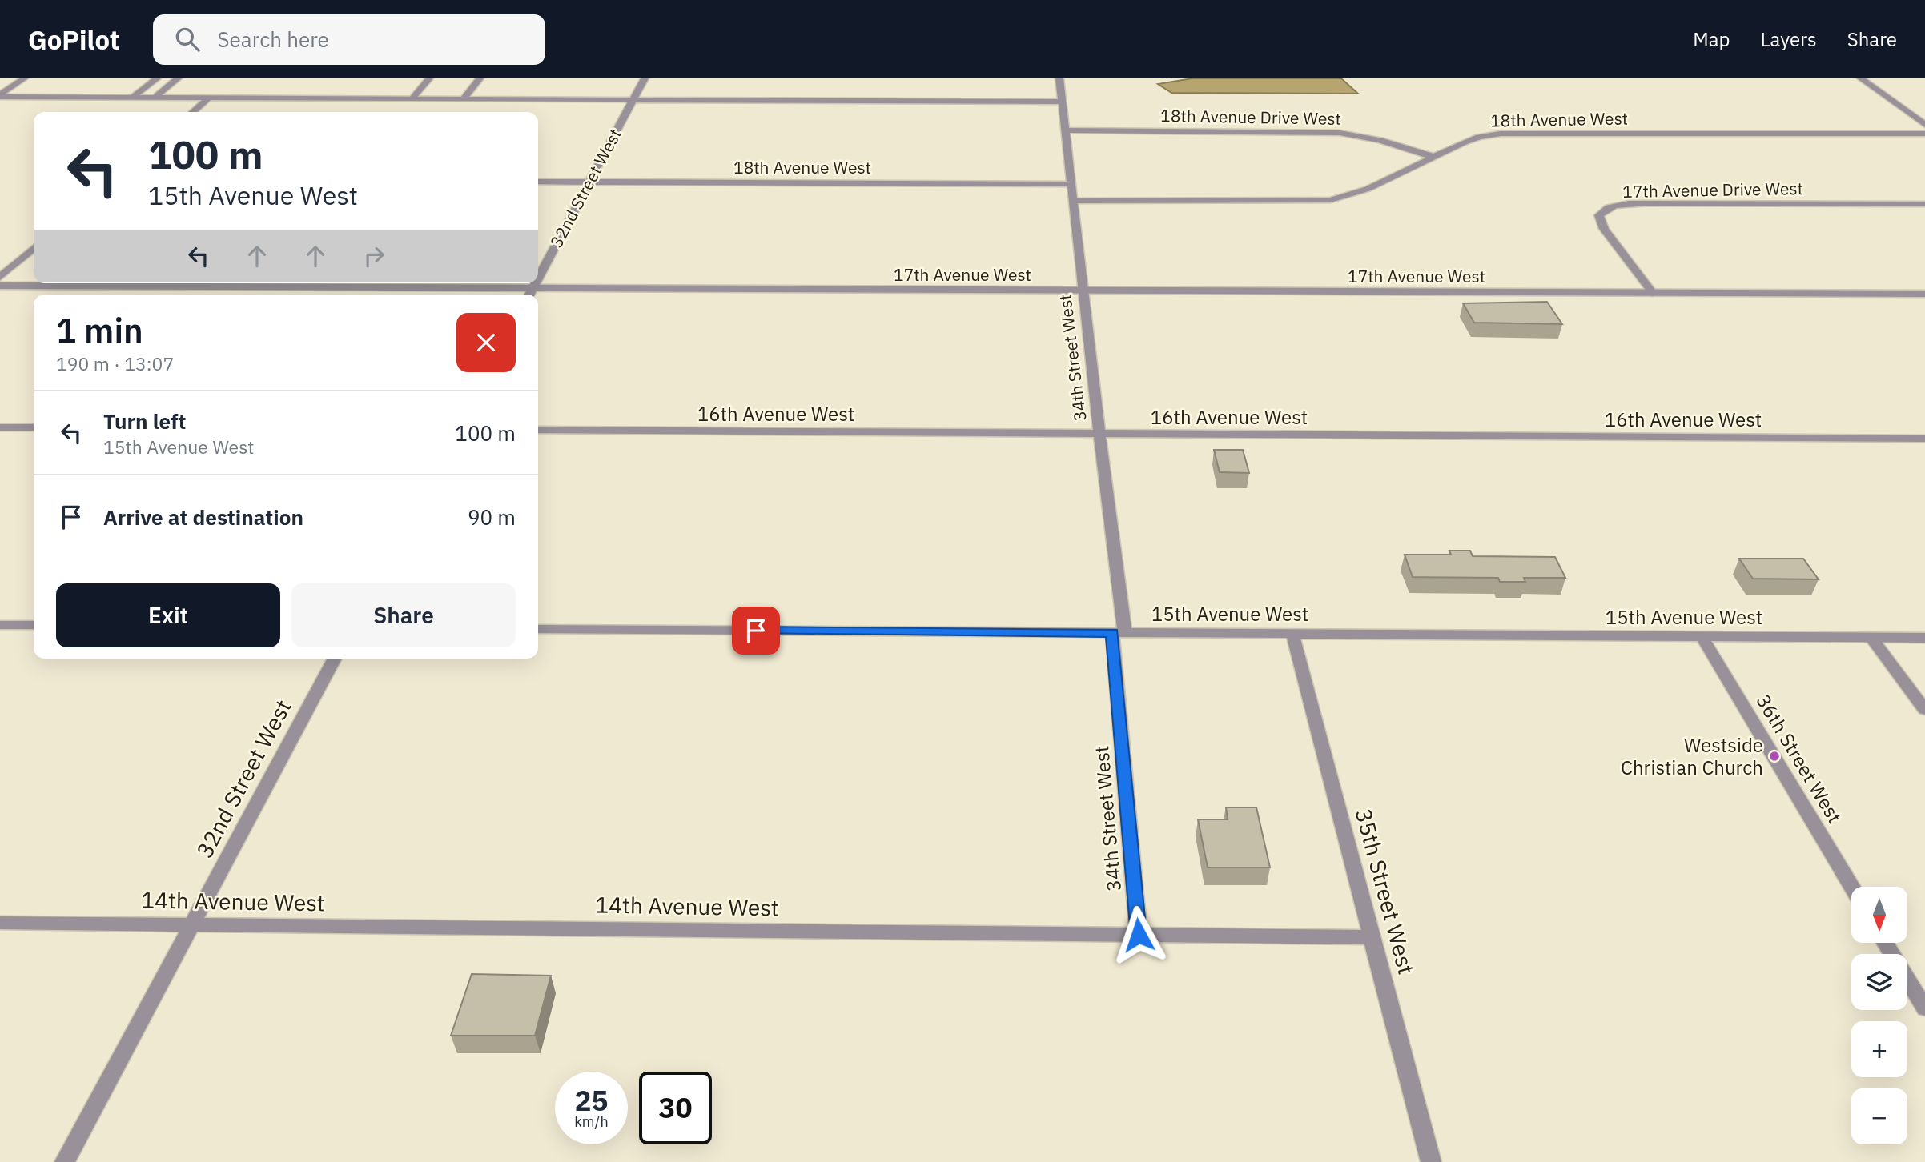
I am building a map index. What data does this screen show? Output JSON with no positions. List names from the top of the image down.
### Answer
{
  "streets": {
    "street": [
      "18th Avenue Drive West",
      "18th Avenue West",
      "32nd Street West",
      "17th Avenue Drive West",
      "17th Avenue West",
      "34th Street West",
      "16th Avenue West",
      "15th Avenue West",
      "36th Street West",
      "35th Street West",
      "14th Avenue West"
    ]
  },
  "crossings": [
    ["18th Avenue Drive West", "18th Avenue West"],
    ["18th Avenue Drive West", "34th Street West"],
    ["18th Avenue West", "32nd Street West"],
    ["18th Avenue West", "34th Street West"],
    ["32nd Street West", "14th Avenue West"],
    ["17th Avenue Drive West", "17th Avenue West"],
    ["17th Avenue West", "34th Street West"],
    ["34th Street West", "16th Avenue West"],
    ["34th Street West", "15th Avenue West"],
    ["34th Street West", "14th Avenue West"],
    ["15th Avenue West", "36th Street West"],
    ["15th Avenue West", "35th Street West"],
    ["35th Street West", "14th Avenue West"]
  ],
  "places": ["Westside Christian Church"],
  "north": "bottom",
  "page": {
    "header": "GoPilot",
    "search": "Search here",
    "nav": ["Map", "Layers", "Share"],
    "turn": ["100 m", "15th Avenue West"],
    "heading": ["1 min", "190 m · 13:07"],
    "list": [
      {
        "name": "Turn left",
        "note": "15th Avenue West",
        "value": "100 m"
      },
      {
        "name": "Arrive at destination",
        "value": "90 m"
      }
    ],
    "buttons": ["Exit", "Share"],
    "map_buttons": ["+", "−"],
    "speed": "25 km/h",
    "limit": "30"
  }
}
